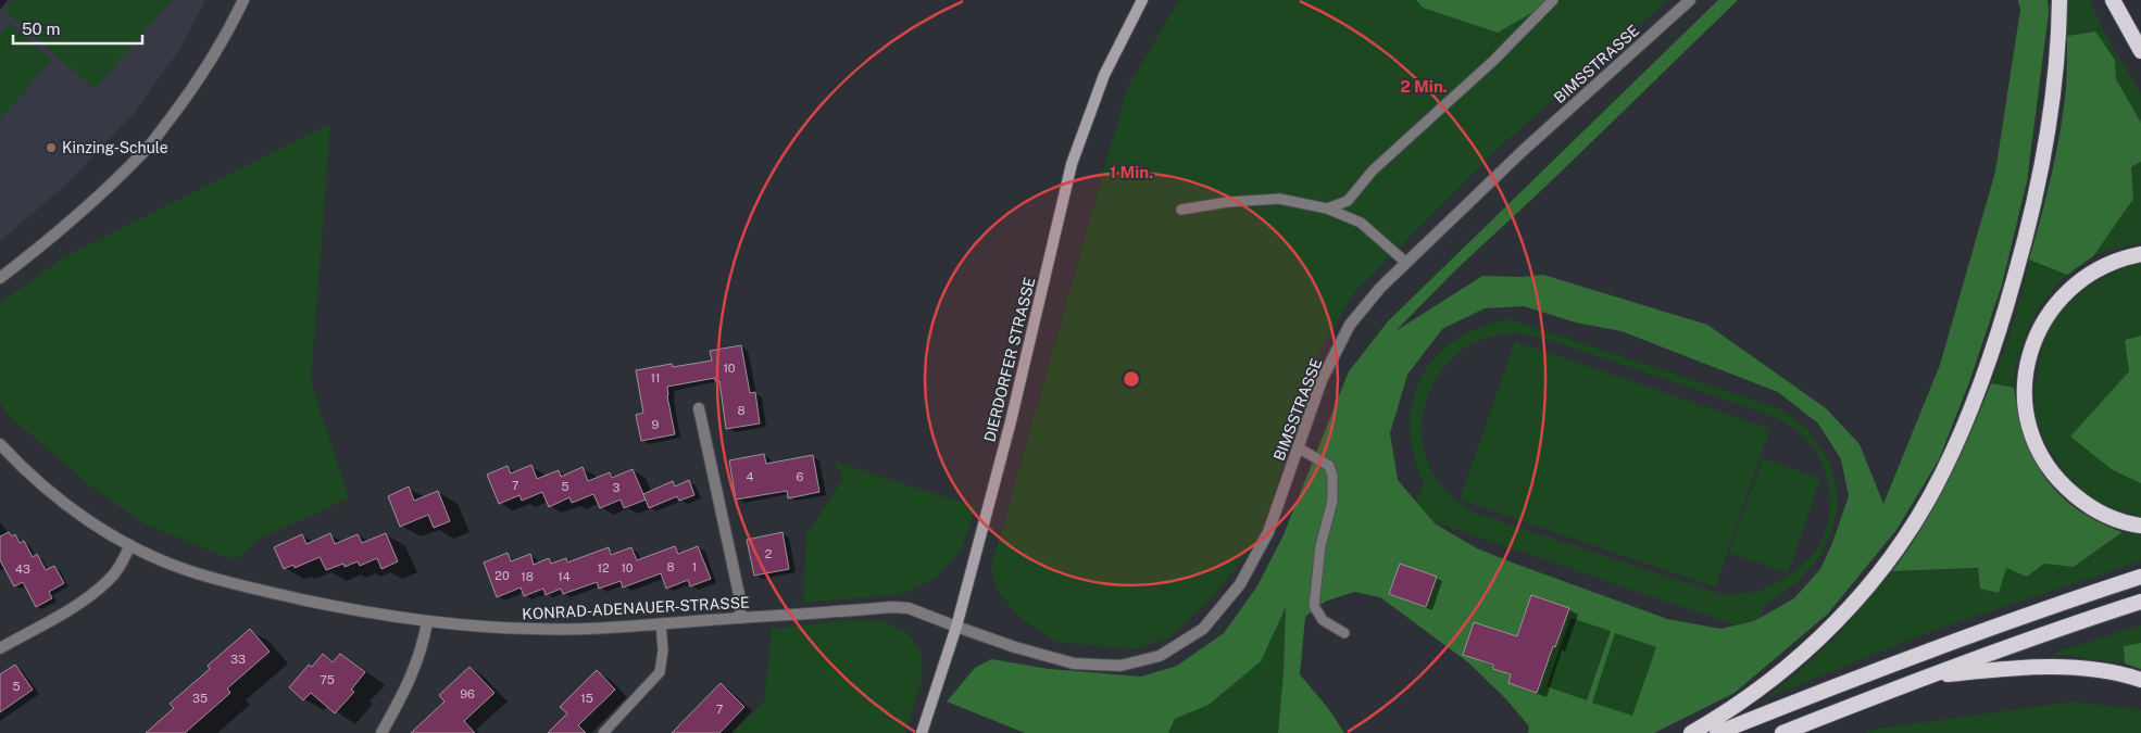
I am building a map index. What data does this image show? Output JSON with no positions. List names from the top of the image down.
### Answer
{
  "streets": {
    "main road": ["DIERDORFER STRASSE"],
    "street": ["BIMSSTRASSE", "KONRAD-ADENAUER-STRASSE"]
  },
  "crossings": [
    ["BIMSSTRASSE", "DIERDORFER STRASSE"],
    ["BIMSSTRASSE", "KONRAD-ADENAUER-STRASSE"],
    ["DIERDORFER STRASSE", "KONRAD-ADENAUER-STRASSE"]
  ],
  "places": ["Kinzing-Schule"],
  "house_numbers": [
    "10",
    "11",
    "8",
    "9",
    "4",
    "6",
    "7",
    "5",
    "3",
    "2",
    "8",
    "1",
    "12",
    "10",
    "43",
    "20",
    "18",
    "14",
    "33",
    "75",
    "5",
    "96",
    "35",
    "15",
    "7"
  ],
  "scale_bar": "50 m",
  "rings": ["2 Min.", "1 Min."]
}
